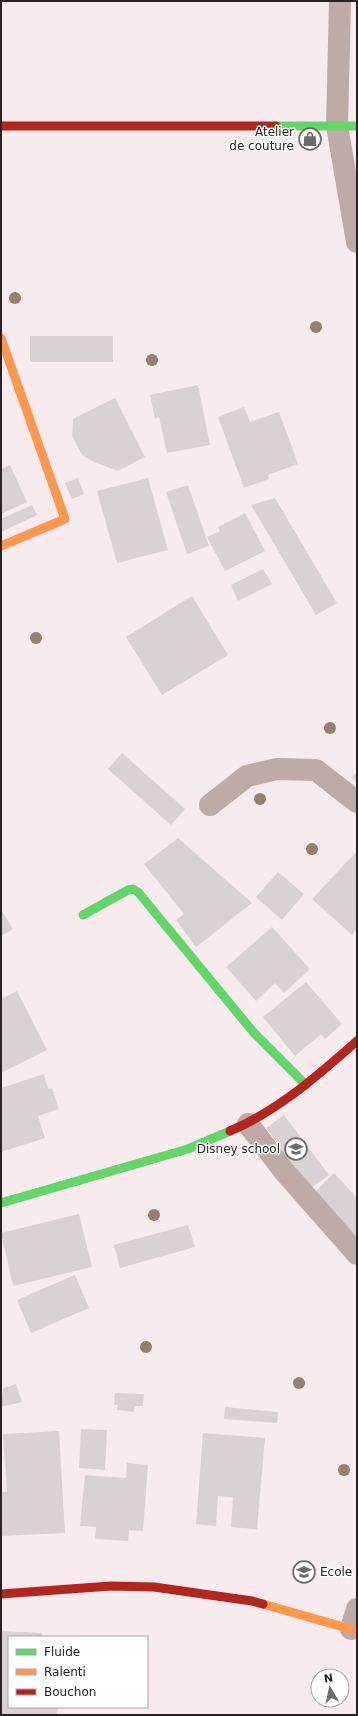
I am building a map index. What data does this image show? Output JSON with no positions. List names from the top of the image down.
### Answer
{
  "places": {
    "shop": ["Atelier de couture"],
    "school or university": ["Disney school", "Ecole"]
  },
  "legend": ["Fluide", "Ralenti", "Bouchon"],
  "north": "top"
}
